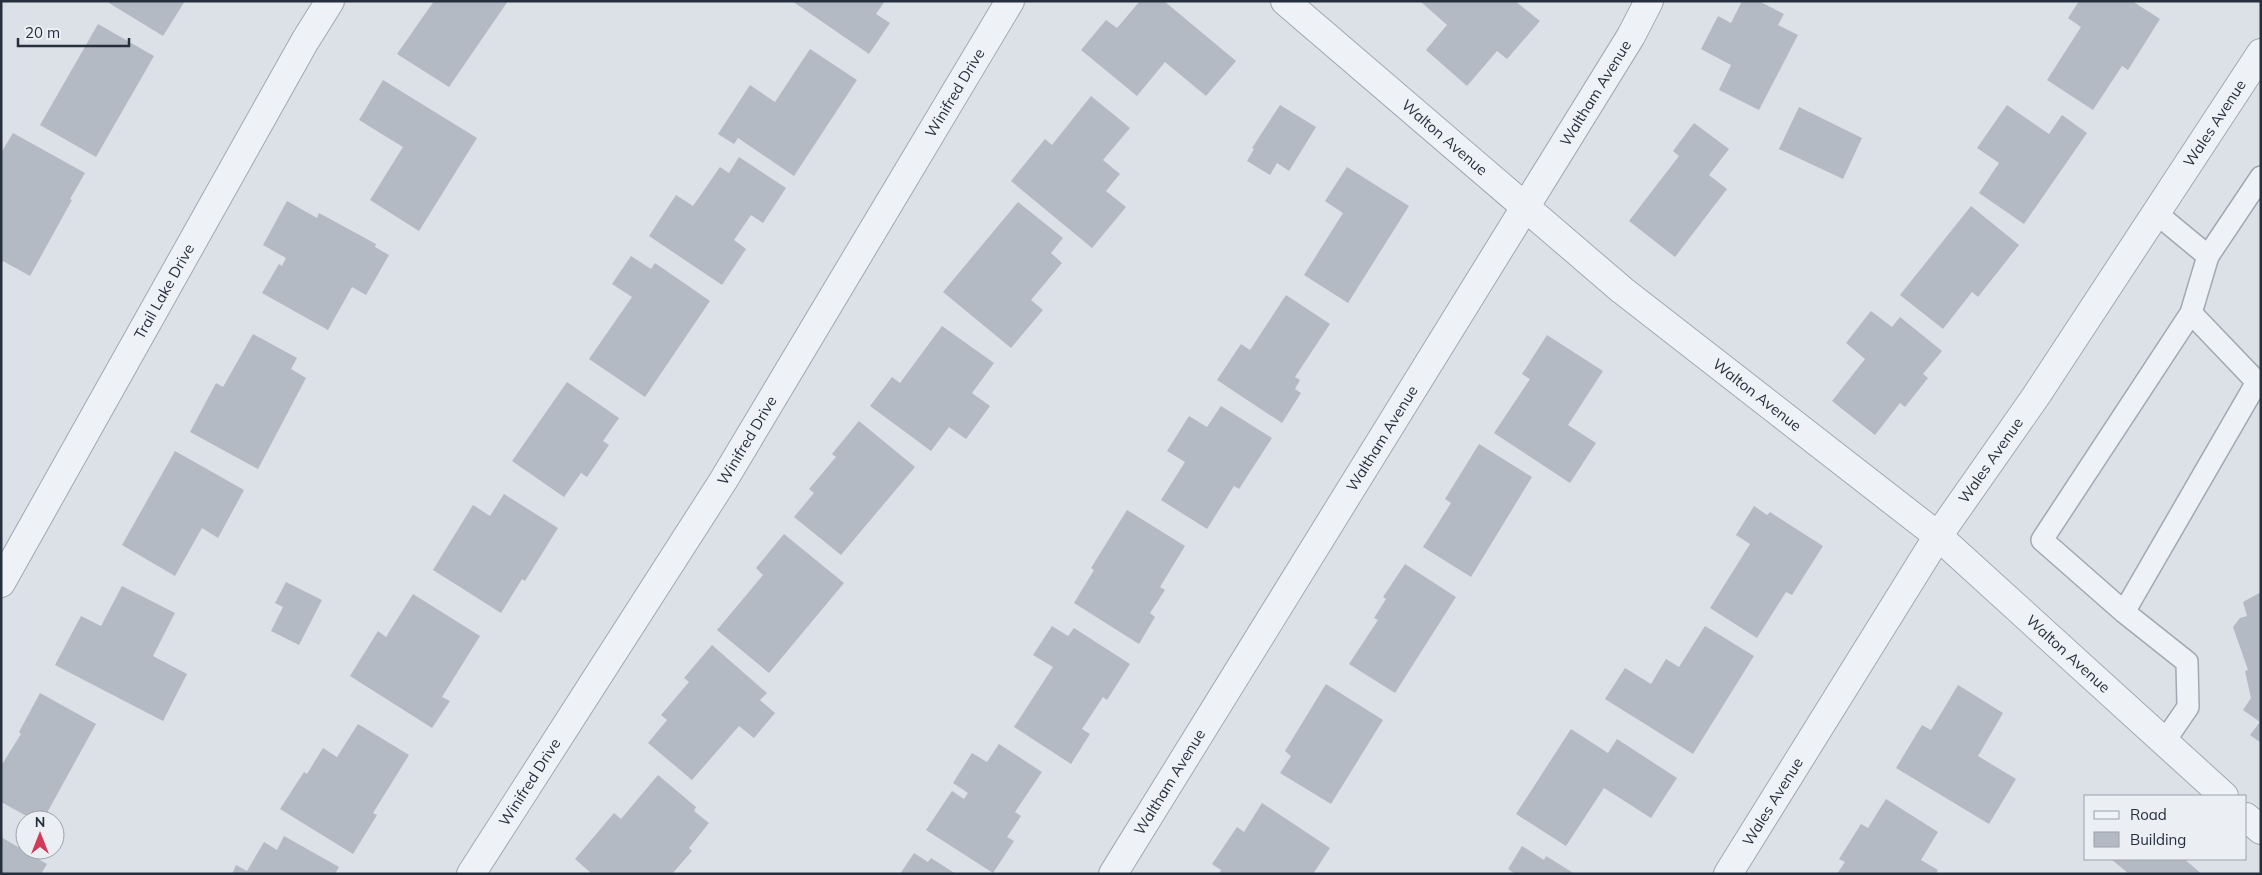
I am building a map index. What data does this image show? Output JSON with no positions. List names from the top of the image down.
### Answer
{
  "streets": {
    "street": [
      "Winifred Drive",
      "Waltham Avenue",
      "Wales Avenue",
      "Walton Avenue",
      "Trail Lake Drive"
    ]
  },
  "crossings": [
    ["Waltham Avenue", "Walton Avenue"],
    ["Wales Avenue", "Walton Avenue"]
  ],
  "legend": ["Road", "Building"],
  "scale_bar": "20 m",
  "north": "top"
}
